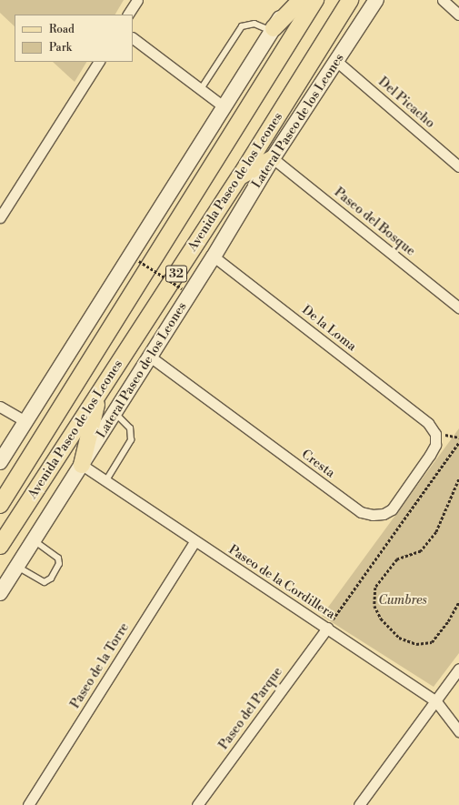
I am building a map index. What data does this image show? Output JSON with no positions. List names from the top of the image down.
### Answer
{
  "streets": {
    "main road": ["Avenida Paseo de los Leones", "32"],
    "street": [
      "Del Picacho",
      "Lateral Paseo de los Leones",
      "Paseo del Bosque",
      "De la Loma",
      "Cresta",
      "Paseo de la Cordillera",
      "Paseo de la Torre",
      "Paseo del Parque"
    ]
  },
  "crossings": [
    ["Del Picacho", "Lateral Paseo de los Leones"],
    ["Lateral Paseo de los Leones", "Paseo del Bosque"],
    ["Lateral Paseo de los Leones", "De la Loma"],
    ["Lateral Paseo de los Leones", "Cresta"],
    ["Lateral Paseo de los Leones", "Paseo de la Cordillera"],
    ["De la Loma", "Cresta"],
    ["Paseo de la Cordillera", "Paseo de la Torre"],
    ["Paseo de la Cordillera", "Paseo del Parque"]
  ],
  "parks": ["Cumbres"],
  "legend": ["Road", "Park"]
}
